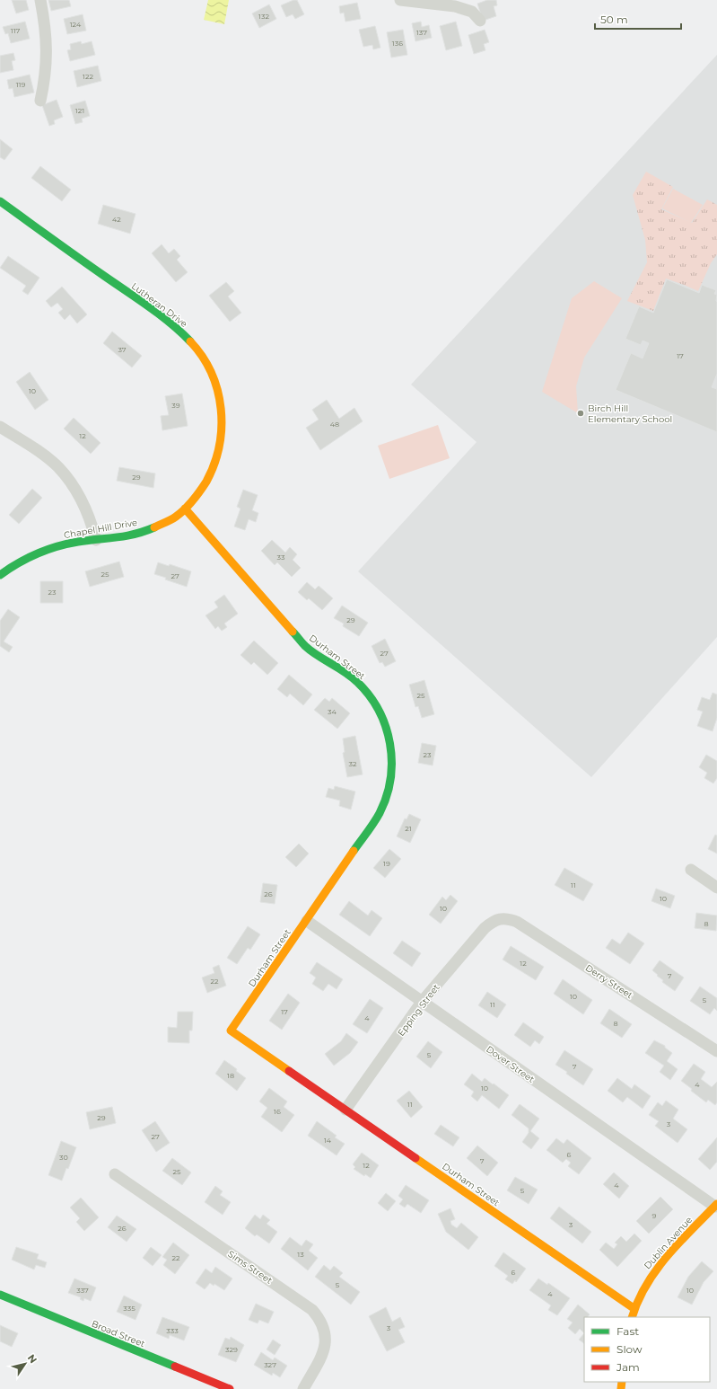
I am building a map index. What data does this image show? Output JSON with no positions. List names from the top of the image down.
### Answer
{
  "streets": {
    "street": [
      "Lutheran Drive",
      "Chapel Hill Drive",
      "Durham Street",
      "Derry Street",
      "Epping Street",
      "Dover Street",
      "Dublin Avenue",
      "Sims Street",
      "Broad Street"
    ]
  },
  "crossings": [
    ["Lutheran Drive", "Chapel Hill Drive"],
    ["Lutheran Drive", "Durham Street"],
    ["Chapel Hill Drive", "Durham Street"],
    ["Durham Street", "Epping Street"],
    ["Durham Street", "Dover Street"],
    ["Durham Street", "Dublin Avenue"],
    ["Derry Street", "Epping Street"],
    ["Epping Street", "Dover Street"],
    ["Dover Street", "Dublin Avenue"]
  ],
  "places": ["Birch Hill Elementary School"],
  "house_numbers": [
    "132",
    "124",
    "117",
    "137",
    "136",
    "122",
    "119",
    "121",
    "42",
    "37",
    "17",
    "10",
    "39",
    "48",
    "12",
    "29",
    "33",
    "25",
    "27",
    "23",
    "29",
    "27",
    "25",
    "34",
    "23",
    "32",
    "21",
    "19",
    "11",
    "26",
    "10",
    "10",
    "8",
    "12",
    "7",
    "22",
    "10",
    "5",
    "11",
    "17",
    "4",
    "8",
    "5",
    "7",
    "18",
    "4",
    "10",
    "11",
    "16",
    "29",
    "3",
    "27",
    "14",
    "6",
    "30",
    "7",
    "12",
    "25",
    "4",
    "5",
    "9",
    "3",
    "26",
    "13",
    "22",
    "6",
    "5",
    "337",
    "10",
    "4",
    "335",
    "3",
    "333",
    "329",
    "327"
  ],
  "legend": ["Fast", "Slow", "Jam"],
  "scale_bar": "50 m",
  "north": "top right"
}
